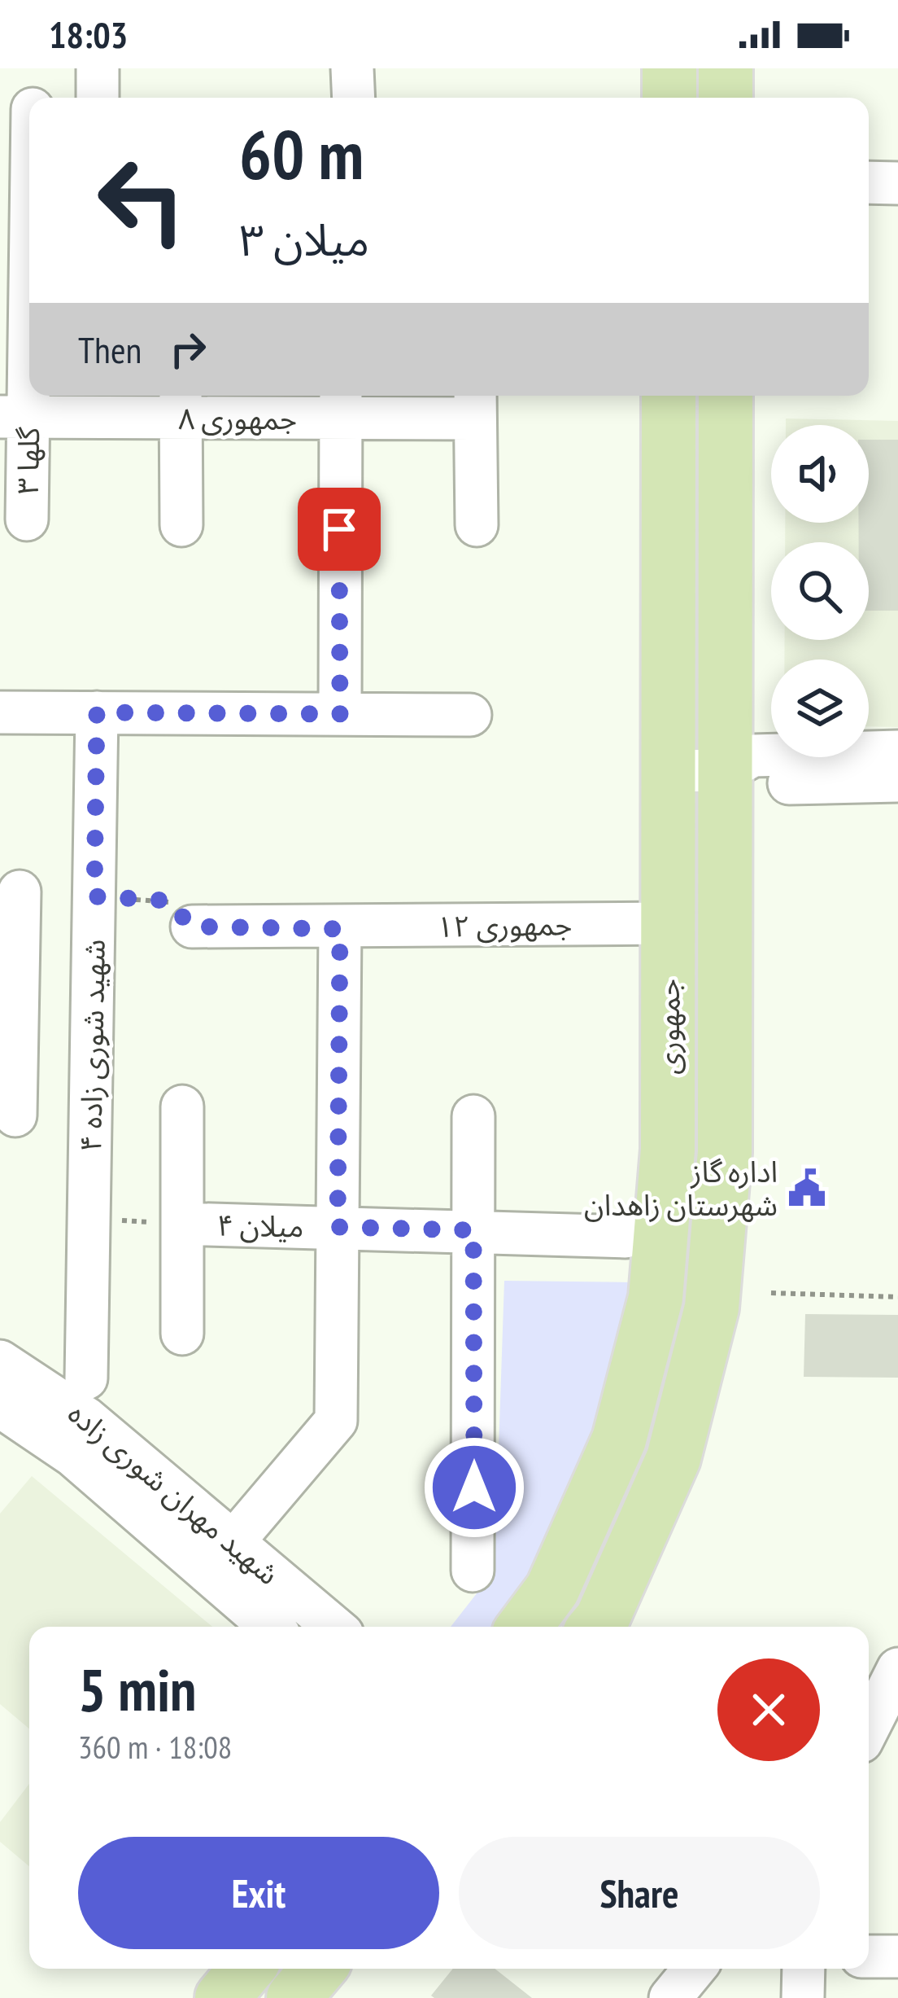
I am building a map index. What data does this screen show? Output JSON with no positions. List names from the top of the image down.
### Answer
{
  "streets": {
    "main road": ["جمهوری"],
    "street": [
      "جمهوری ۸",
      "گلها ۳",
      "جمهوری ۱۲",
      "شهید شوری زاده ۴",
      "میلان ۴",
      "شهید مهران شوری زاده"
    ]
  },
  "crossings": [
    ["جمهوری ۸", "گلها ۳"],
    ["جمهوری ۱۲", "جمهوری"]
  ],
  "places": {
    "public building": ["اداره گاز شهرستان زاهدان"]
  },
  "page": {
    "status": "18:03",
    "turn": ["60 m", "میلان ۳"],
    "then": "Then",
    "heading": ["5 min", "360 m · 18:08"],
    "buttons": ["Exit", "Share"]
  }
}
